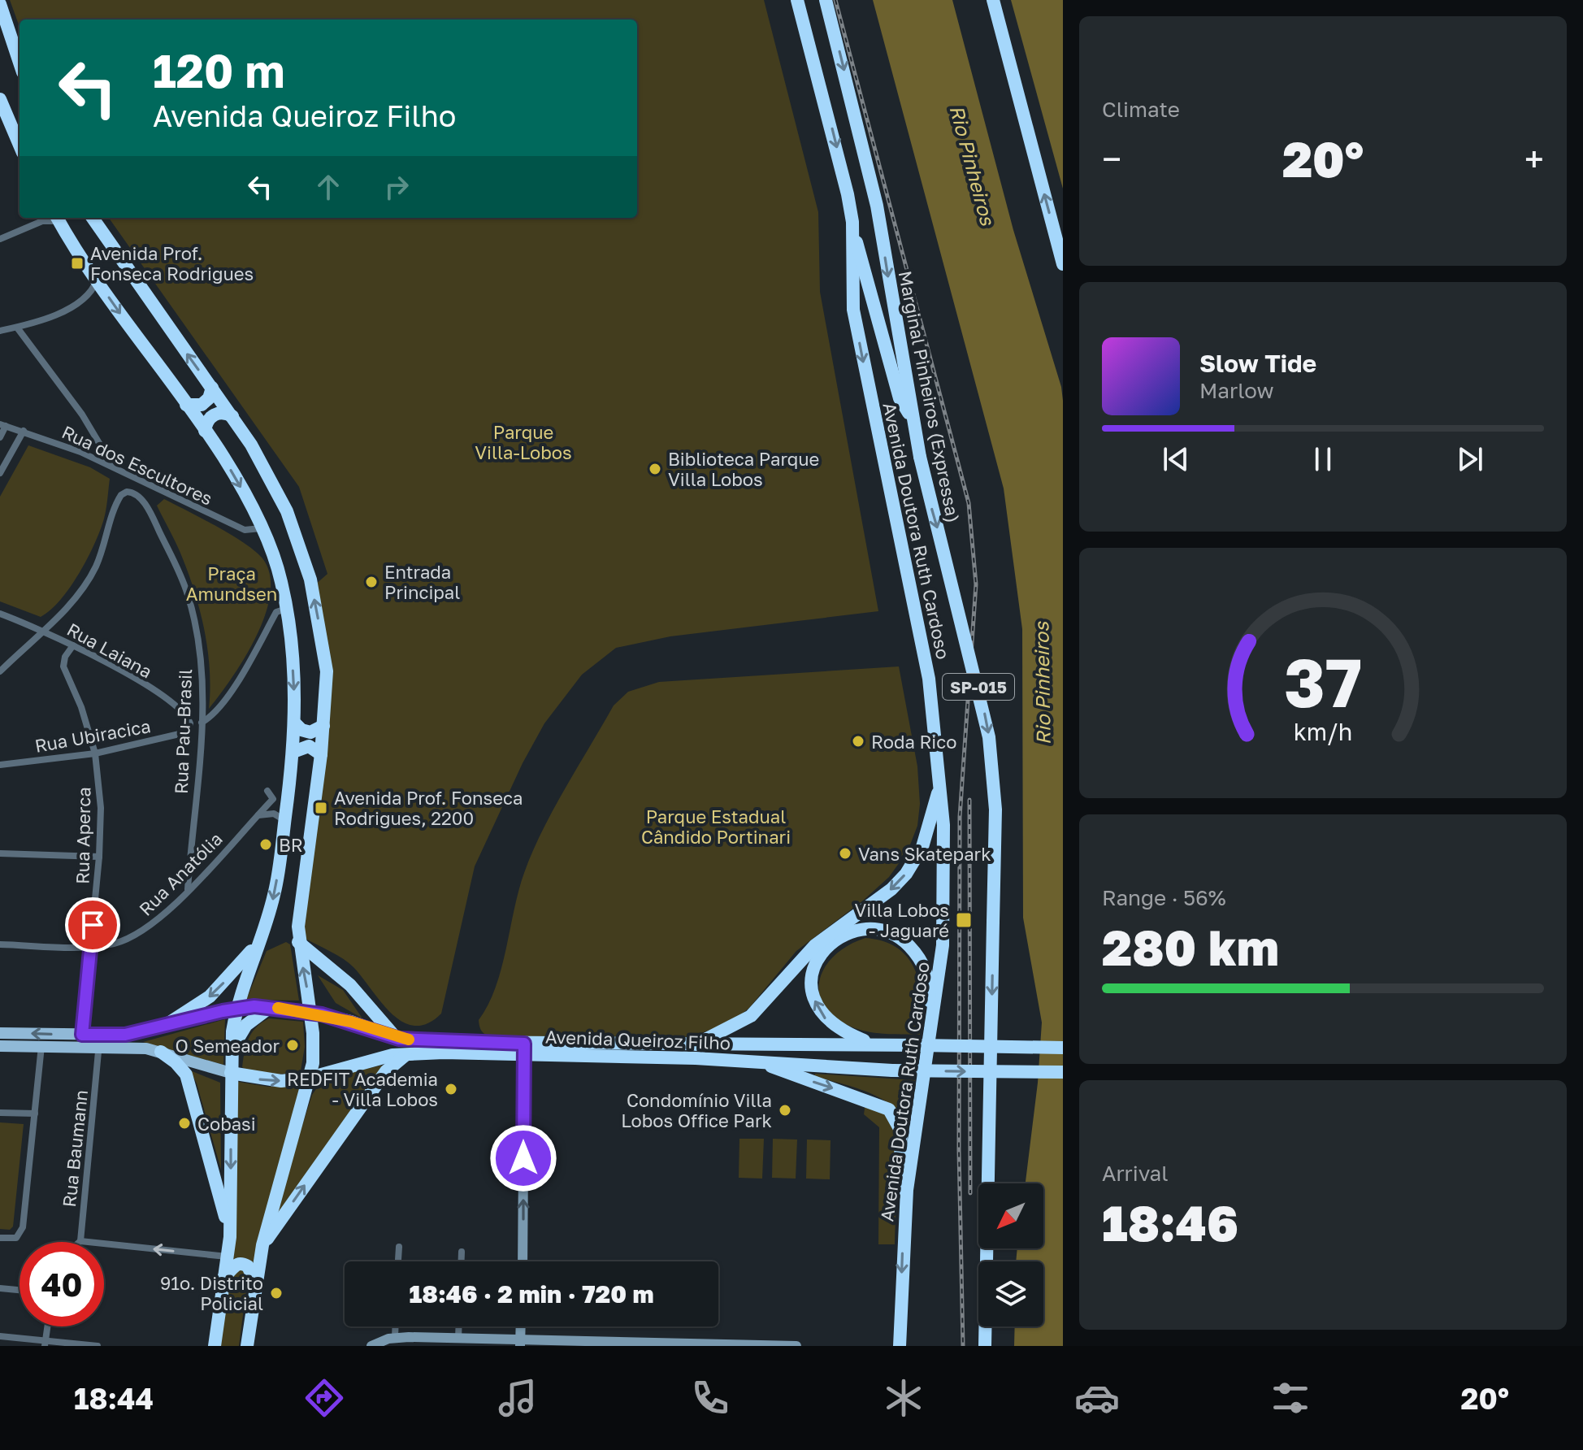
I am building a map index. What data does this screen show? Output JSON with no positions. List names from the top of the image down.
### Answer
{
  "streets": {
    "highway": [
      "Marginal Pinheiros (Expressa)",
      "Avenida Doutora Ruth Cardoso",
      "SP-015",
      "Avenida Queiroz Filho"
    ],
    "street": [
      "Rua dos Escultores",
      "Rua Laiana",
      "Rua Pau-Brasil",
      "Rua Ubiracica",
      "Rua Aperca",
      "Rua Anatólia",
      "Rua Baumann"
    ]
  },
  "crossings": [
    ["Rua Laiana", "Rua Pau-Brasil"],
    ["Rua Laiana", "Rua Ubiracica"],
    ["Rua Laiana", "Rua Aperca"],
    ["Rua Pau-Brasil", "Rua Anatólia"],
    ["Rua Ubiracica", "Rua Aperca"],
    ["Rua Aperca", "Rua Anatólia"],
    ["Rua Aperca", "Avenida Queiroz Filho"],
    ["Avenida Queiroz Filho", "Rua Baumann"]
  ],
  "one_way": ["Marginal Pinheiros (Expressa)", "Avenida Doutora Ruth Cardoso"],
  "water": ["Rio Pinheiros"],
  "parks": ["Parque Villa-Lobos", "Praça Amundsen", "Parque Estadual Cândido Portinari"],
  "places": {
    "transit": ["Avenida Prof. Fonseca Rodrigues", "Avenida Prof. Fonseca Rodrigues, 2200", "Villa Lobos - Jaguaré"],
    "other": [
      "Biblioteca Parque Villa Lobos",
      "Entrada Principal",
      "Roda Rico",
      "BR",
      "Vans Skatepark",
      "O Semeador",
      "REDFIT Academia - Villa Lobos",
      "Condomínio Villa Lobos Office Park",
      "Cobasi",
      "91o. Distrito Policial"
    ]
  },
  "north": "bottom left",
  "page": {
    "tile": [
      "Climate",
      ["Range · 56%", "280 km"],
      ["Arrival", "18:46"]
    ],
    "turn": ["120 m", "Avenida Queiroz Filho"],
    "heat": ["−", "20°", "+"],
    "song": ["Slow Tide", "Marlow"],
    "limit": "40",
    "trip": "18:46 · 2 min · 720 m",
    "tabs": ["18:44", "20°"],
    "gauge": ["37", "km/h"]
  }
}
